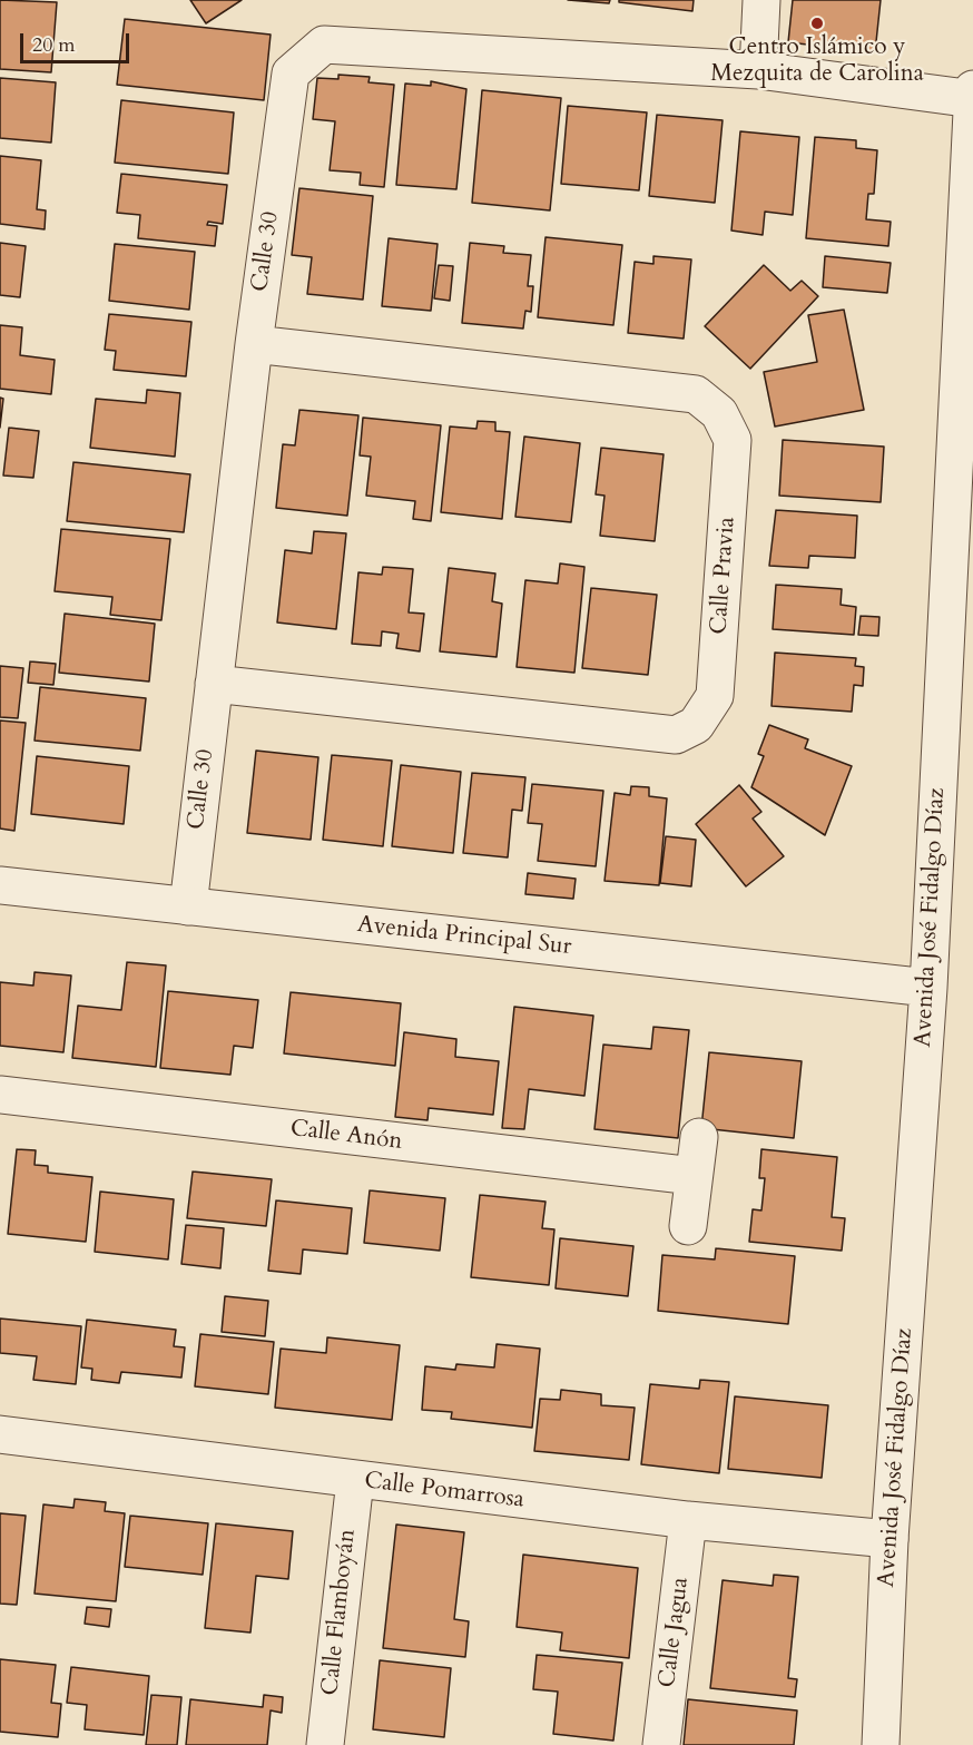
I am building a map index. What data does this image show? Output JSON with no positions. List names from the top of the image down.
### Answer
{
  "streets": {
    "street": [
      "Calle 30",
      "Calle Pravia",
      "Avenida José Fidalgo Díaz",
      "Avenida Principal Sur",
      "Calle Anón",
      "Calle Pomarrosa",
      "Calle Flamboyán",
      "Calle Jagua"
    ]
  },
  "crossings": [
    ["Calle 30", "Calle Pravia"],
    ["Calle 30", "Avenida José Fidalgo Díaz"],
    ["Calle 30", "Avenida Principal Sur"],
    ["Avenida José Fidalgo Díaz", "Avenida Principal Sur"],
    ["Avenida José Fidalgo Díaz", "Calle Pomarrosa"],
    ["Calle Pomarrosa", "Calle Flamboyán"],
    ["Calle Pomarrosa", "Calle Jagua"]
  ],
  "places": ["Centro Islámico y Mezquita de Carolina"],
  "scale_bar": "20 m"
}
